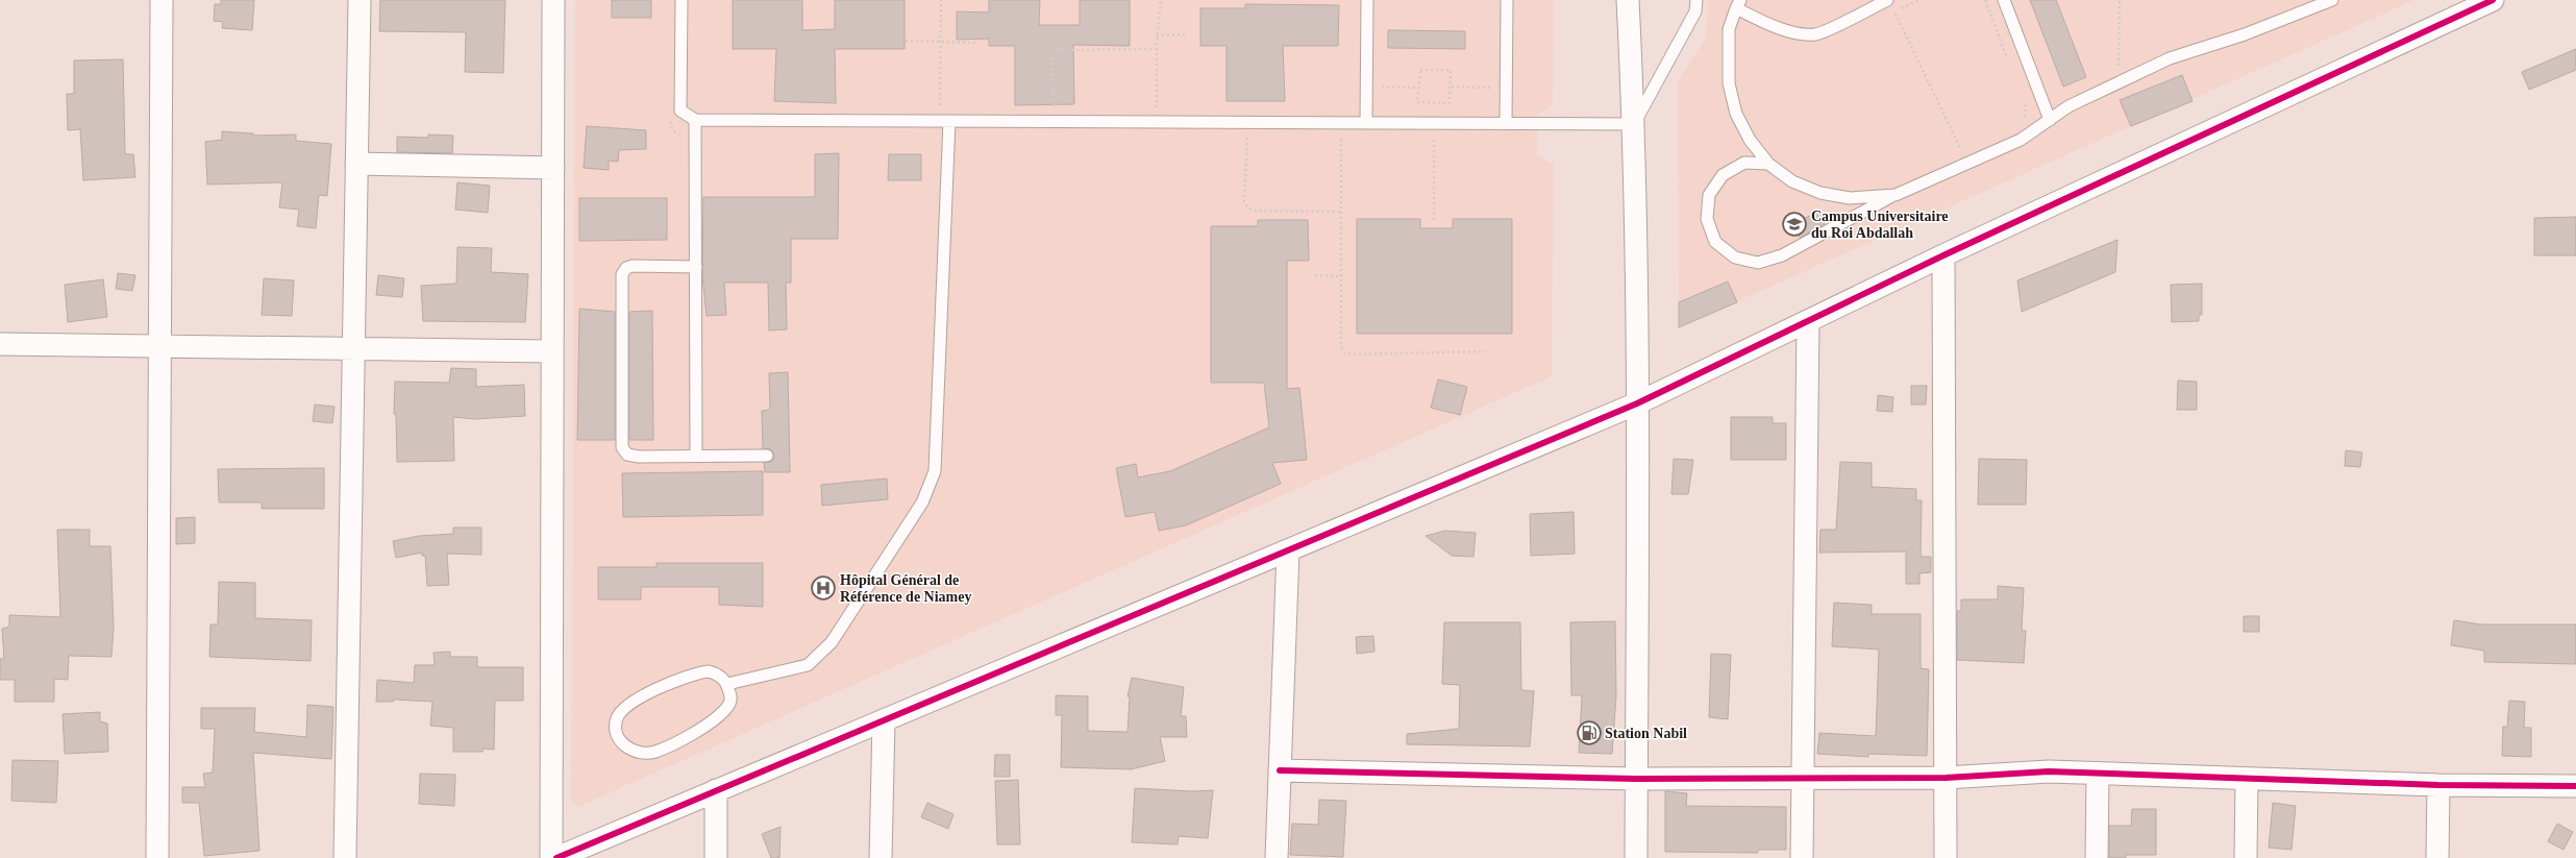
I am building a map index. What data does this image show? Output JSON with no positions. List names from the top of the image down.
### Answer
{
  "places": {
    "school or university": ["Campus Universitaire du Roi Abdallah"],
    "hospital": ["Hôpital Général de Référence de Niamey"],
    "fuel station": ["Station Nabil"]
  }
}
